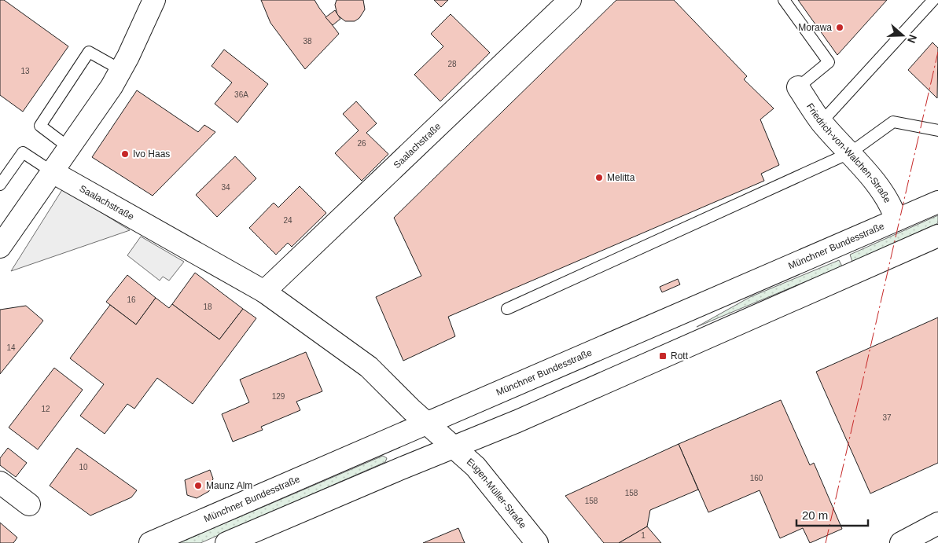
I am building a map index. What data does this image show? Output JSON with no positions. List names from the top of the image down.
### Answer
{
  "streets": {
    "main road": [
      "Saalachstraße",
      "Friedrich-von-Walchen-Straße",
      "Münchner Bundesstraße",
      "Eugen-Müller-Straße"
    ]
  },
  "crossings": [
    ["Saalachstraße", "Münchner Bundesstraße"],
    ["Saalachstraße", "Eugen-Müller-Straße"],
    ["Friedrich-von-Walchen-Straße", "Münchner Bundesstraße"]
  ],
  "places": {
    "other": [
      "Morawa",
      "Ivo Haas",
      "Melitta",
      "Maunz Alm"
    ],
    "transit": ["Rott"]
  },
  "house_numbers": [
    "38",
    "28",
    "13",
    "36A",
    "26",
    "34",
    "24",
    "16",
    "18",
    "14",
    "129",
    "12",
    "37",
    "10",
    "160",
    "158",
    "158",
    "1"
  ],
  "scale_bar": "20 m",
  "north": "right"
}
